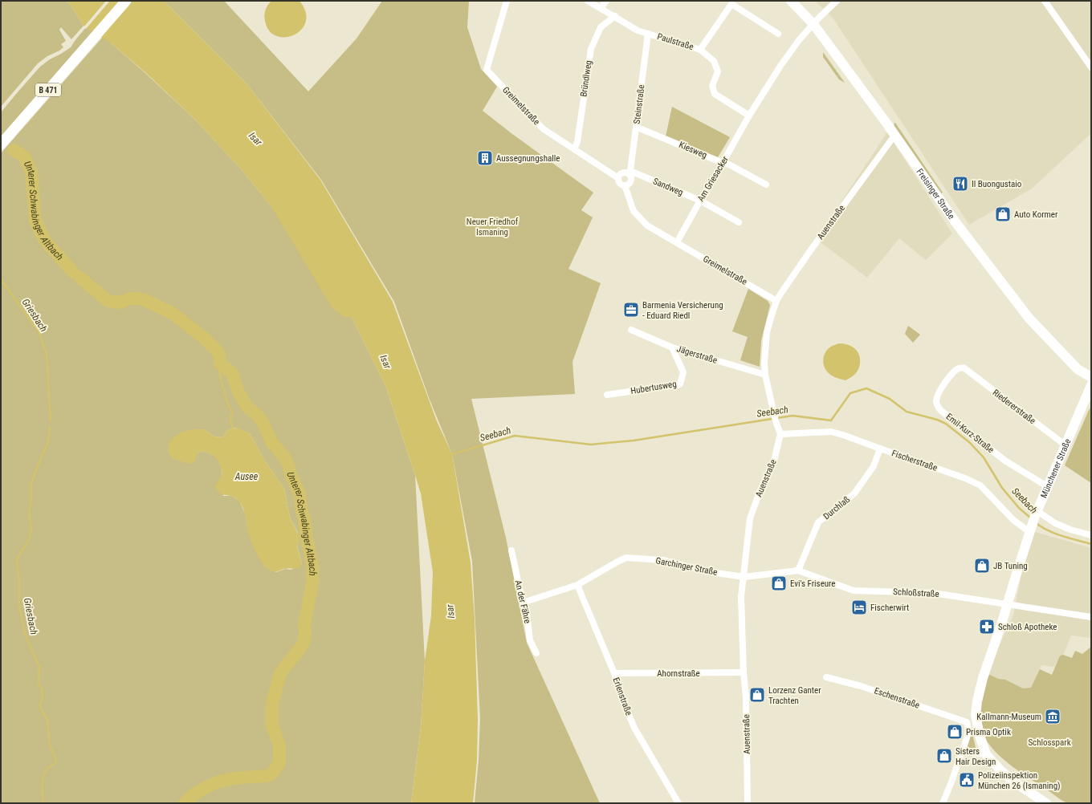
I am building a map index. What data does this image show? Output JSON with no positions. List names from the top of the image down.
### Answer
{
  "streets": {
    "main road": ["B 471", "Freisinger Straße", "Münchener Straße"],
    "street": [
      "Paulstraße",
      "Bründlweg",
      "Steinstraße",
      "Greimelstraße",
      "Kiesweg",
      "Am Griesacker",
      "Sandweg",
      "Auenstraße",
      "Jägerstraße",
      "Hubertusweg",
      "Riedererstraße",
      "Emil-Kurz-Straße",
      "Fischerstraße",
      "Durchlaß",
      "Garchinger Straße",
      "Schloßstraße",
      "An der Fähre",
      "Ahornstraße",
      "Erlenstraße",
      "Eschenstraße"
    ]
  },
  "crossings": [
    ["Paulstraße", "Bründlweg"],
    ["Paulstraße", "Steinstraße"],
    ["Bründlweg", "Greimelstraße"],
    ["Steinstraße", "Greimelstraße"],
    ["Steinstraße", "Kiesweg"],
    ["Steinstraße", "Sandweg"],
    ["Greimelstraße", "Am Griesacker"],
    ["Greimelstraße", "Sandweg"],
    ["Greimelstraße", "Auenstraße"],
    ["Kiesweg", "Am Griesacker"],
    ["Am Griesacker", "Sandweg"],
    ["Am Griesacker", "Freisinger Straße"],
    ["Freisinger Straße", "Auenstraße"],
    ["Auenstraße", "Jägerstraße"],
    ["Auenstraße", "Fischerstraße"],
    ["Auenstraße", "Garchinger Straße"],
    ["Auenstraße", "Schloßstraße"],
    ["Auenstraße", "Ahornstraße"],
    ["Jägerstraße", "Hubertusweg"],
    ["Riedererstraße", "Emil-Kurz-Straße"],
    ["Riedererstraße", "Münchener Straße"],
    ["Emil-Kurz-Straße", "Münchener Straße"],
    ["Fischerstraße", "Münchener Straße"],
    ["Fischerstraße", "Durchlaß"],
    ["Münchener Straße", "Schloßstraße"],
    ["Durchlaß", "Schloßstraße"],
    ["Garchinger Straße", "Schloßstraße"],
    ["Garchinger Straße", "An der Fähre"],
    ["Garchinger Straße", "Erlenstraße"],
    ["Ahornstraße", "Erlenstraße"]
  ],
  "water": [
    "Isar",
    "Unterer Schwabinger Altbach",
    "Griesbach",
    "Seebach",
    "Ausee"
  ],
  "parks": ["Neuer Friedhof Ismaning", "Schlosspark"],
  "places": {
    "building": ["Aussegnungshalle"],
    "restaurant": ["Il Buongustaio"],
    "shop": [
      "Auto Kormer",
      "JB Tuning",
      "Evi's Friseure",
      "Lorzenz Ganter Trachten",
      "Prisma Optik",
      "Sisters Hair Design"
    ],
    "office": ["Barmenia Versicherung - Eduard Riedl"],
    "hotel": ["Fischerwirt"],
    "pharmacy": ["Schloß Apotheke"],
    "museum": ["Kallmann-Museum"],
    "public building": ["Polizeiinspektion München 26 (Ismaning)"]
  }
}
